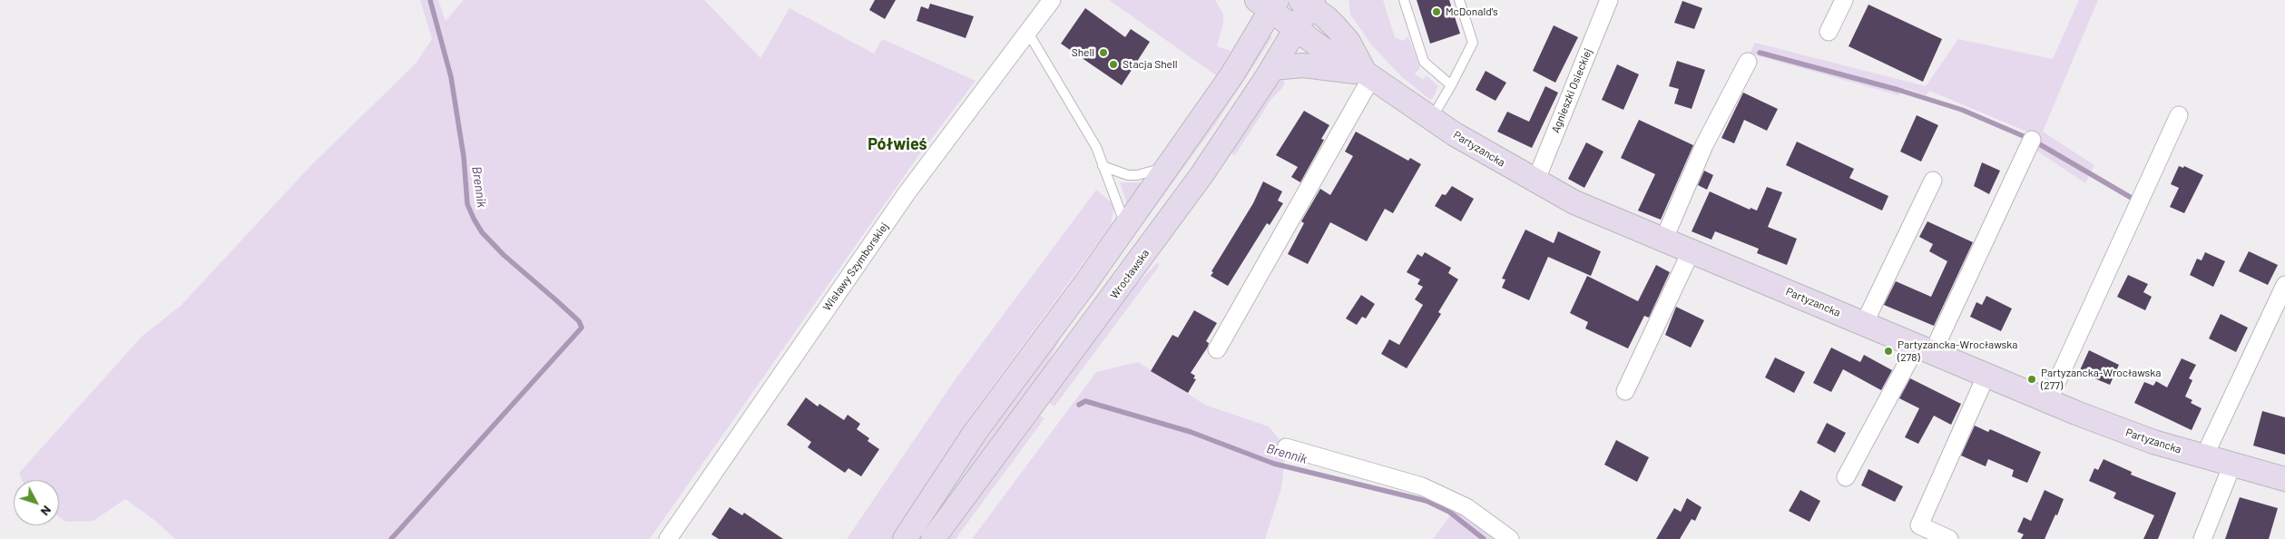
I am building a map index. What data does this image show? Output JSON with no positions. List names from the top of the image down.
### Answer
{
  "streets": {
    "main road": ["Partyzancka", "Wrocławska"],
    "street": ["Agnieszki Osieckiej", "Wisławy Szymborskiej"]
  },
  "crossings": [
    ["Agnieszki Osieckiej", "Partyzancka"],
    ["Partyzancka", "Wrocławska"]
  ],
  "districts": ["Półwieś"],
  "water": ["Brennik"],
  "places": [
    "McDonald's",
    "Shell",
    "Stacja Shell",
    "Partyzancka-Wrocławska (278)",
    "Partyzancka-Wrocławska (277)"
  ],
  "north": "bottom right"
}
